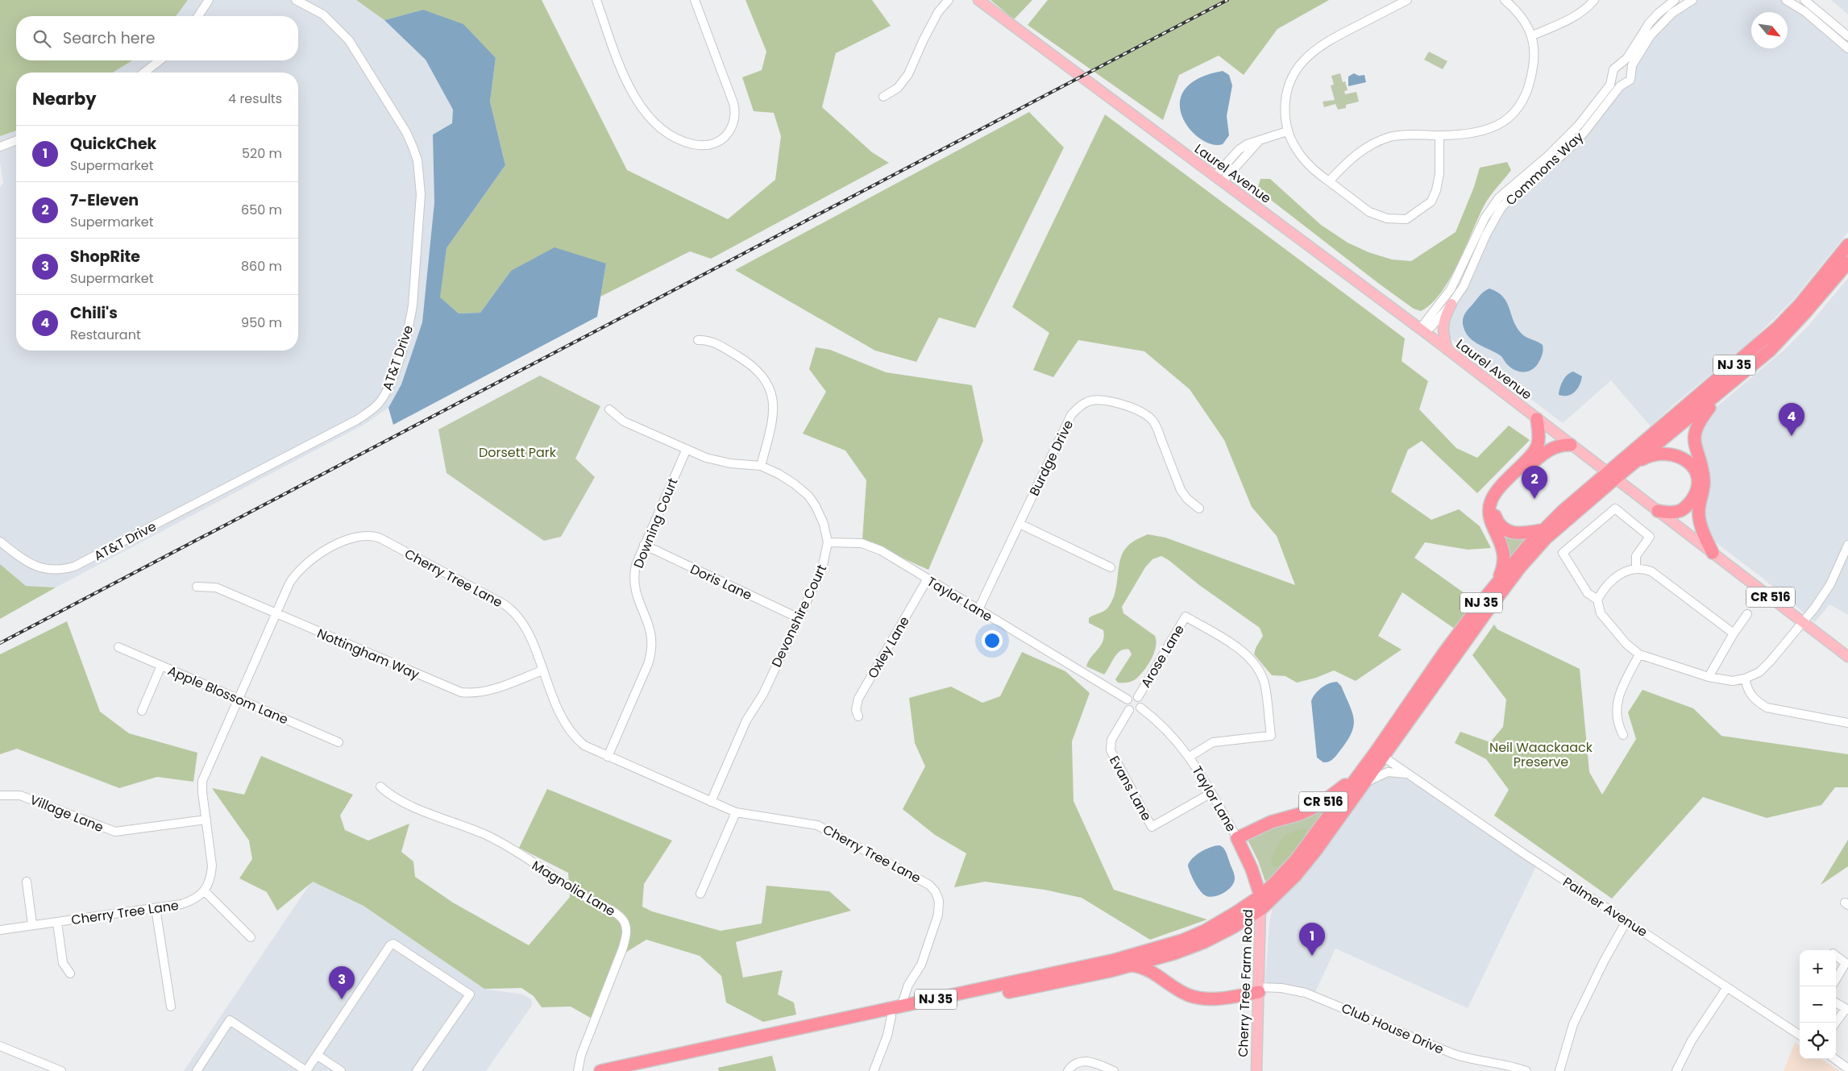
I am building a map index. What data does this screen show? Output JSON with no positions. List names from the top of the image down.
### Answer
{
  "streets": {
    "highway": ["NJ 35", "CR 516"],
    "main road": ["Laurel Avenue", "Cherry Tree Farm Road"],
    "street": [
      "Commons Way",
      "AT&T Drive",
      "Burdge Drive",
      "Downing Court",
      "Cherry Tree Lane",
      "Doris Lane",
      "Taylor Lane",
      "Devonshire Court",
      "Oxley Lane",
      "Nottingham Way",
      "Arose Lane",
      "Apple Blossom Lane",
      "Evans Lane",
      "Village Lane",
      "Magnolia Lane",
      "Palmer Avenue",
      "Club House Drive"
    ]
  },
  "crossings": [
    ["Commons Way", "Laurel Avenue"],
    ["Laurel Avenue", "NJ 35"],
    ["NJ 35", "Cherry Tree Lane"],
    ["NJ 35", "CR 516"],
    ["NJ 35", "Palmer Avenue"],
    ["NJ 35", "Cherry Tree Farm Road"],
    ["Burdge Drive", "Taylor Lane"],
    ["Downing Court", "Cherry Tree Lane"],
    ["Downing Court", "Doris Lane"],
    ["Downing Court", "Devonshire Court"],
    ["Cherry Tree Lane", "Devonshire Court"],
    ["Cherry Tree Lane", "Nottingham Way"],
    ["Cherry Tree Lane", "Apple Blossom Lane"],
    ["Cherry Tree Lane", "Village Lane"],
    ["Doris Lane", "Devonshire Court"],
    ["CR 516", "Taylor Lane"],
    ["Taylor Lane", "Devonshire Court"],
    ["Taylor Lane", "Oxley Lane"],
    ["Taylor Lane", "Arose Lane"],
    ["Taylor Lane", "Evans Lane"],
    ["Arose Lane", "Evans Lane"],
    ["Cherry Tree Farm Road", "Club House Drive"]
  ],
  "parks": ["Dorsett Park", "Neil Waackaack Preserve"],
  "north": "bottom right",
  "page": {
    "search": "Search here",
    "heading": ["Nearby", "4 results"],
    "list": [
      {
        "mark": "1",
        "name": "QuickChek",
        "note": "Supermarket",
        "value": "520 m"
      },
      {
        "mark": "2",
        "name": "7-Eleven",
        "note": "Supermarket",
        "value": "650 m"
      },
      {
        "mark": "3",
        "name": "ShopRite",
        "note": "Supermarket",
        "value": "860 m"
      },
      {
        "mark": "4",
        "name": "Chili's",
        "note": "Restaurant",
        "value": "950 m"
      }
    ],
    "pins": [
      "4",
      "2",
      "1",
      "3"
    ],
    "map_buttons": ["+", "−"]
  }
}
